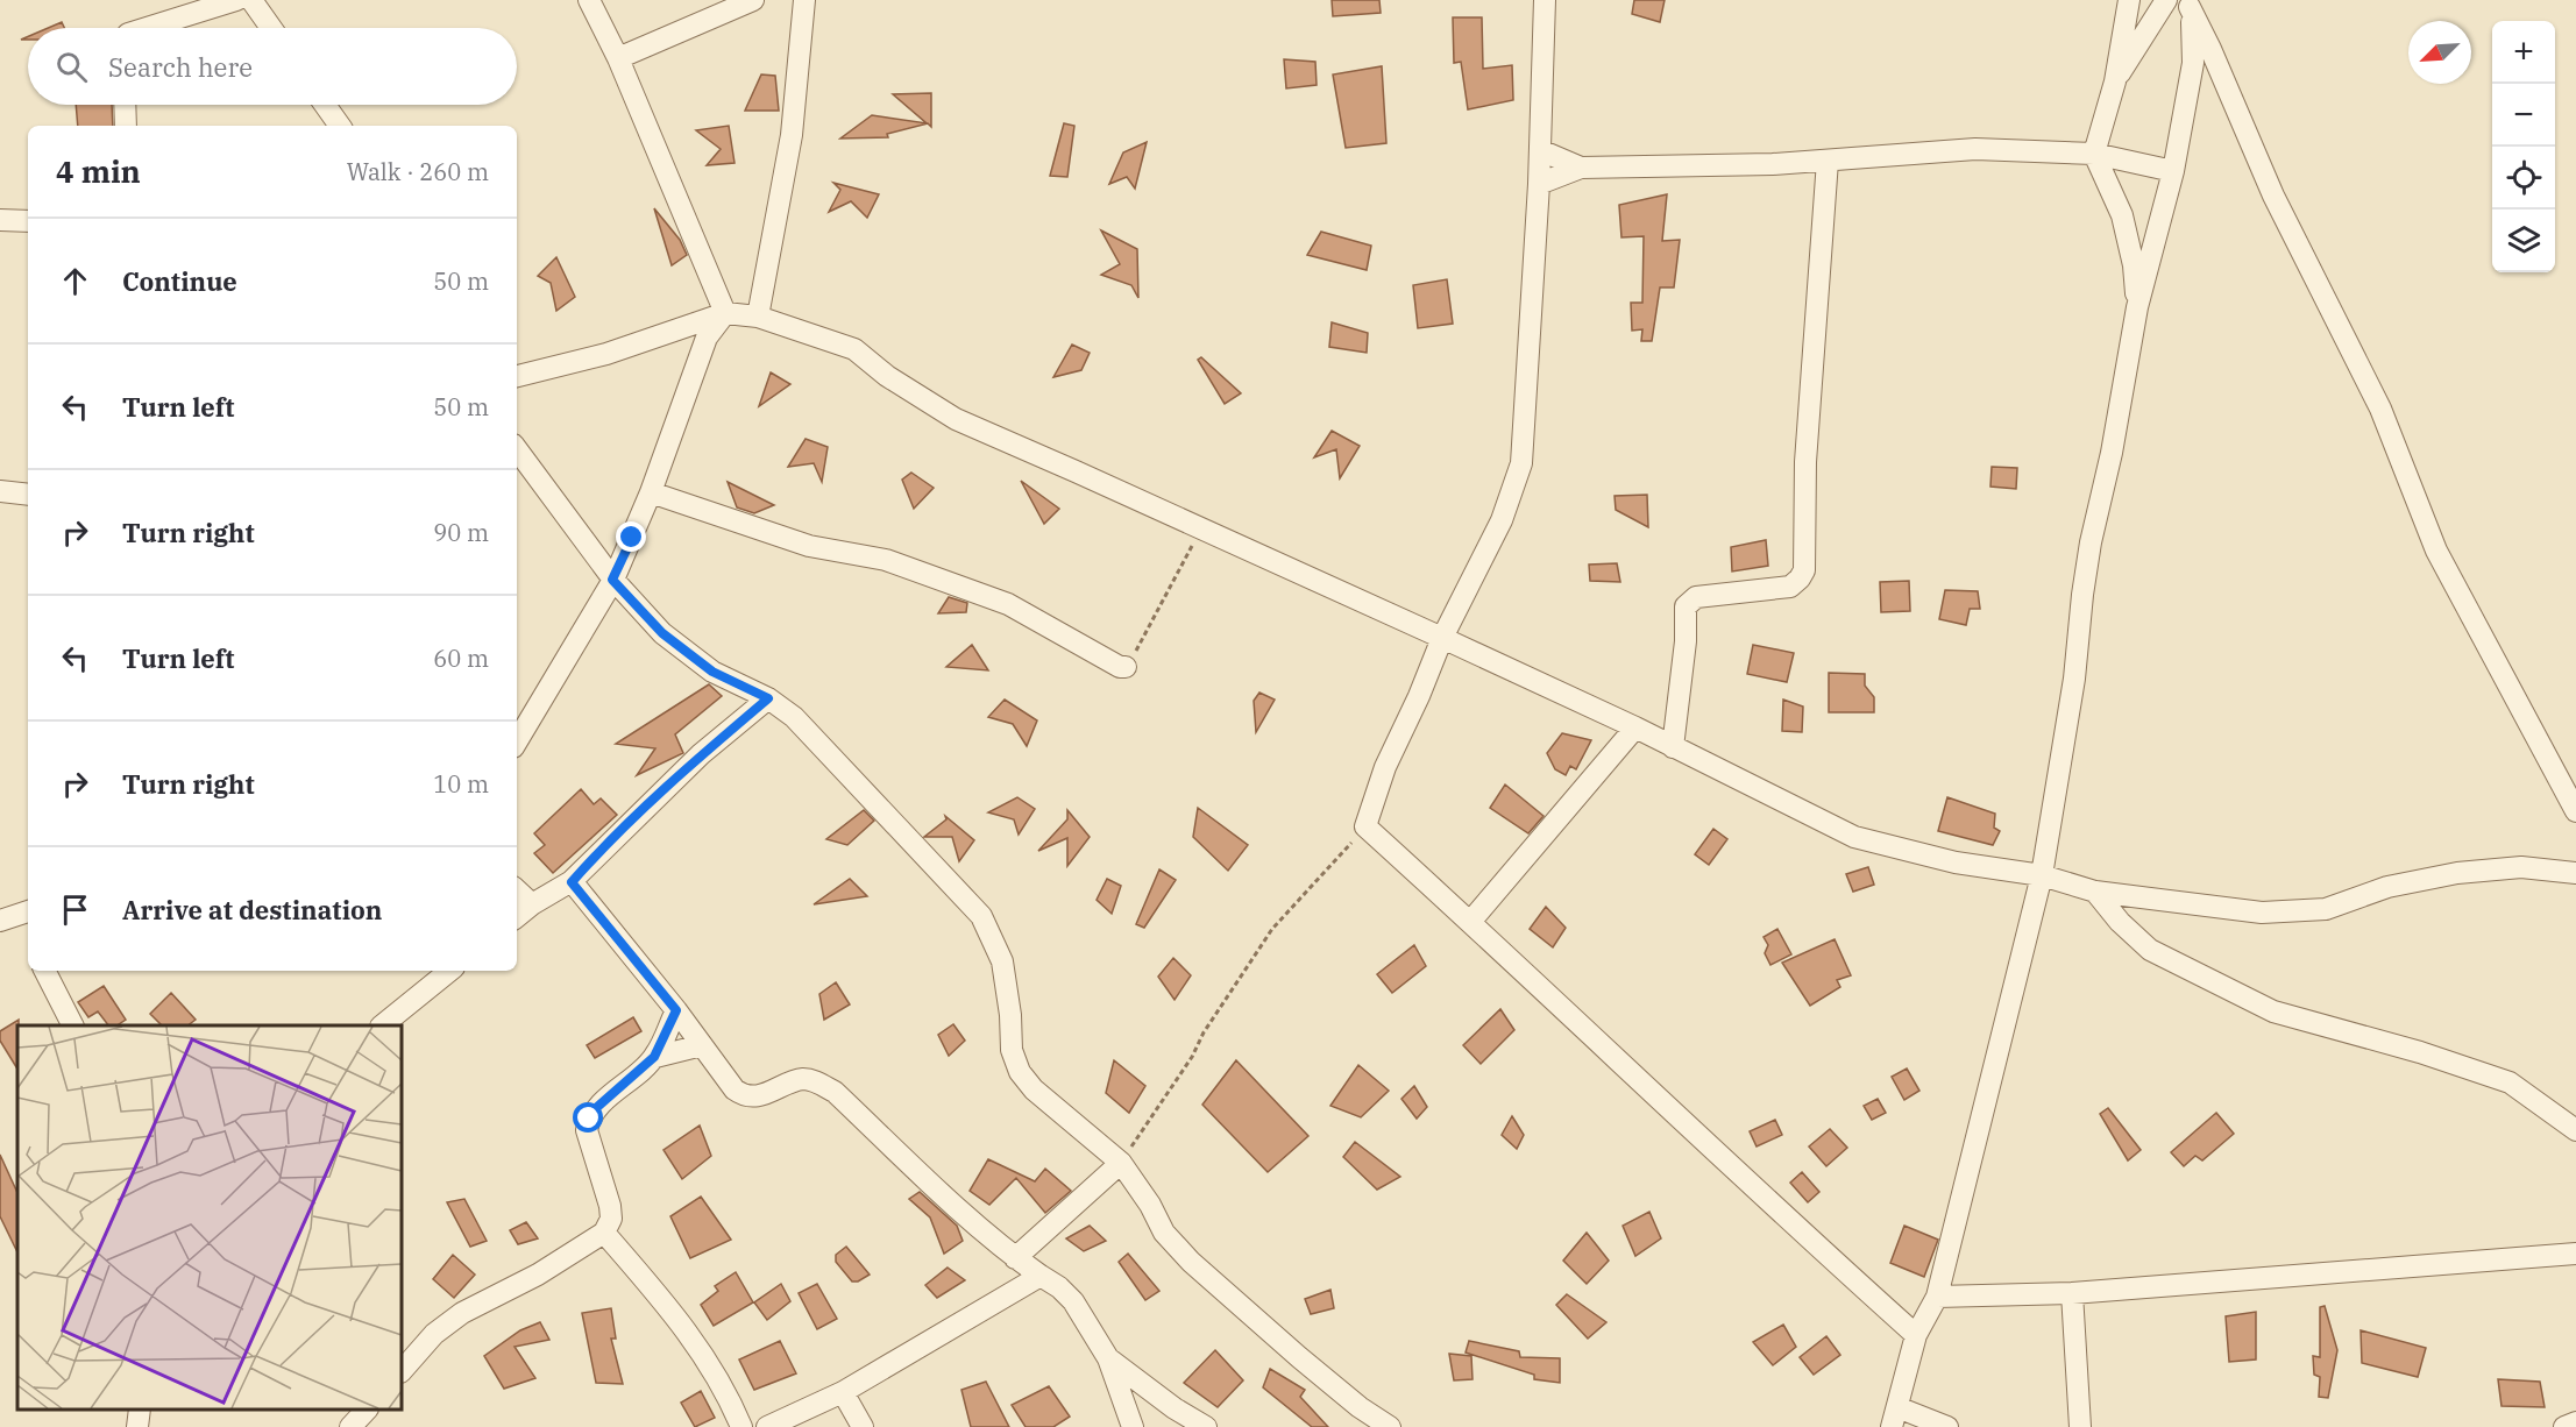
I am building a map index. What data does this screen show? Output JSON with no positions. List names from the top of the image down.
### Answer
{
  "north": "bottom left",
  "page": {
    "map_buttons": ["+", "−"],
    "search": "Search here",
    "heading": ["4 min", "Walk · 260 m"],
    "list": [
      ["Continue", "50 m"],
      ["Turn left", "50 m"],
      ["Turn right", "90 m"],
      ["Turn left", "60 m"],
      ["Turn right", "10 m"],
      "Arrive at destination"
    ]
  }
}
